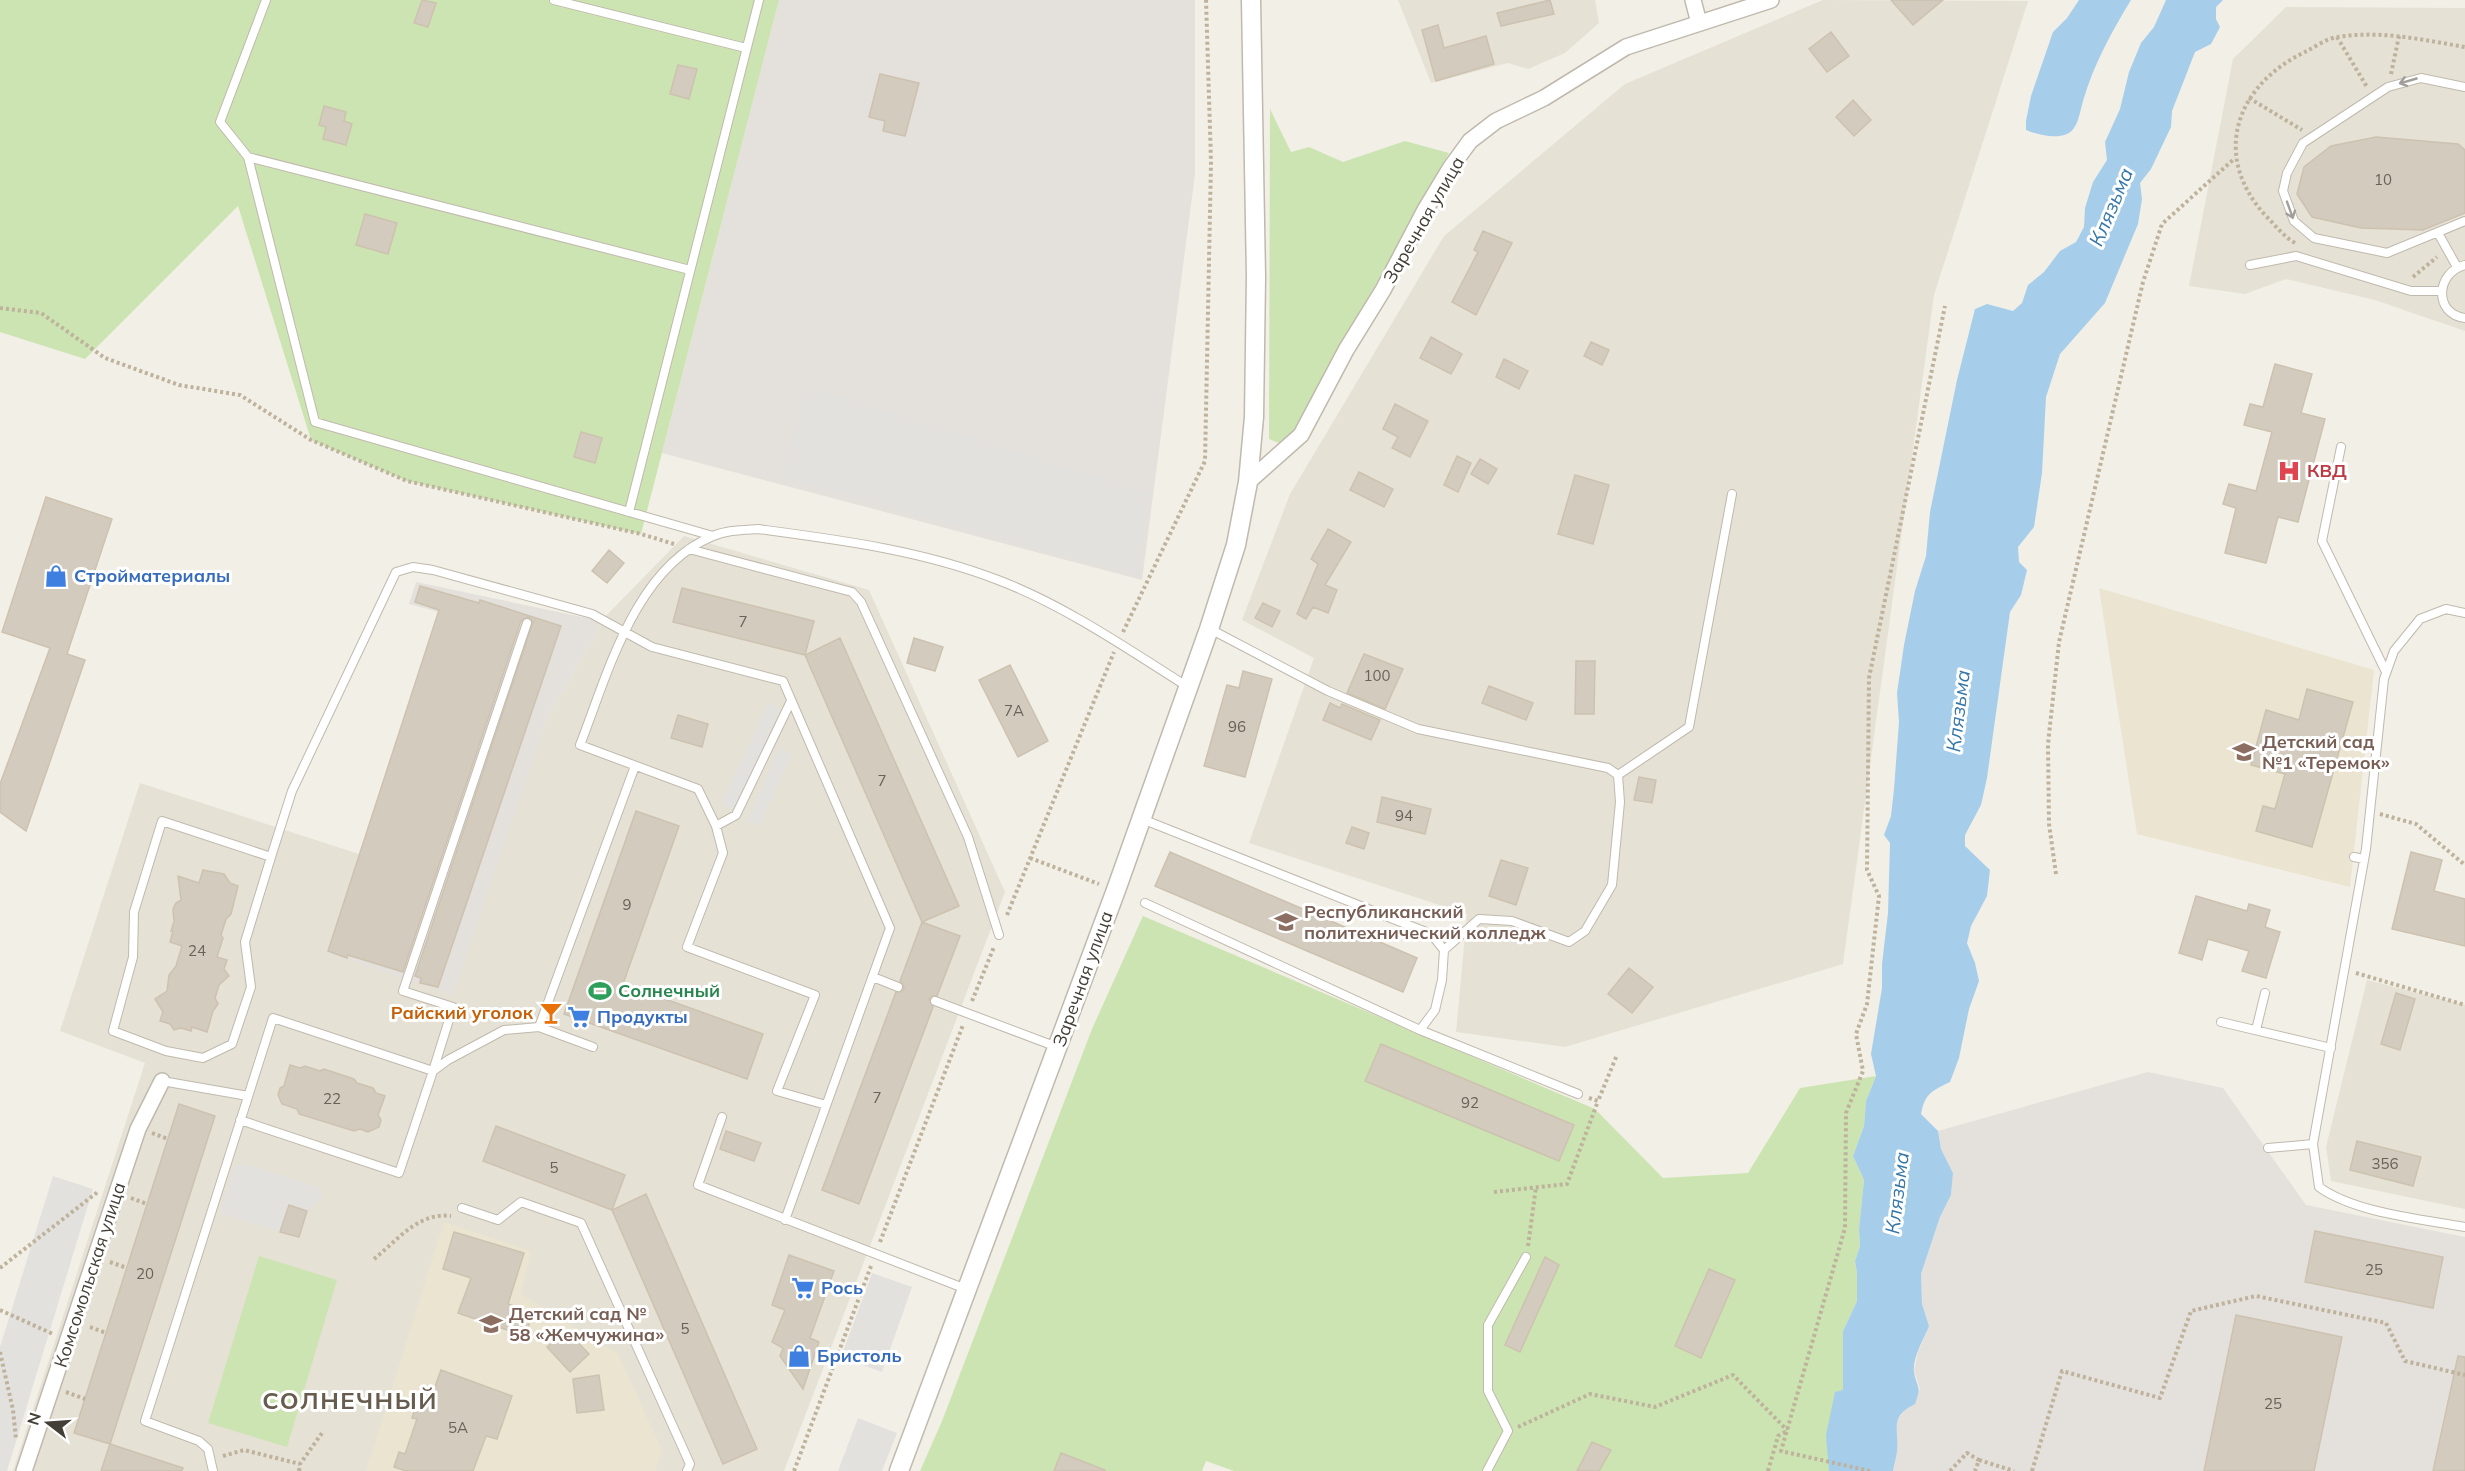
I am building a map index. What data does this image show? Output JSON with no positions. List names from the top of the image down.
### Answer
{
  "streets": {
    "street": ["Заречная улица", "Комсомольская улица"]
  },
  "districts": ["СОЛНЕЧНЫЙ"],
  "water": ["Клязьма"],
  "places": {
    "hospital": ["КВД"],
    "shop": ["Стройматериалы", "Бристоль"],
    "school or university": ["Детский сад №1 «Теремок»", "Республиканский политехнический колледж", "Детский сад № 58 «Жемчужина»"],
    "sports": ["Солнечный"],
    "bar": ["Райский уголок"],
    "supermarket": ["Продукты", "Рось"]
  },
  "house_numbers": [
    "10",
    "7",
    "100",
    "7А",
    "96",
    "7",
    "94",
    "9",
    "24",
    "7",
    "22",
    "92",
    "356",
    "5",
    "25",
    "20",
    "5",
    "25",
    "5А"
  ],
  "north": "left"
}
